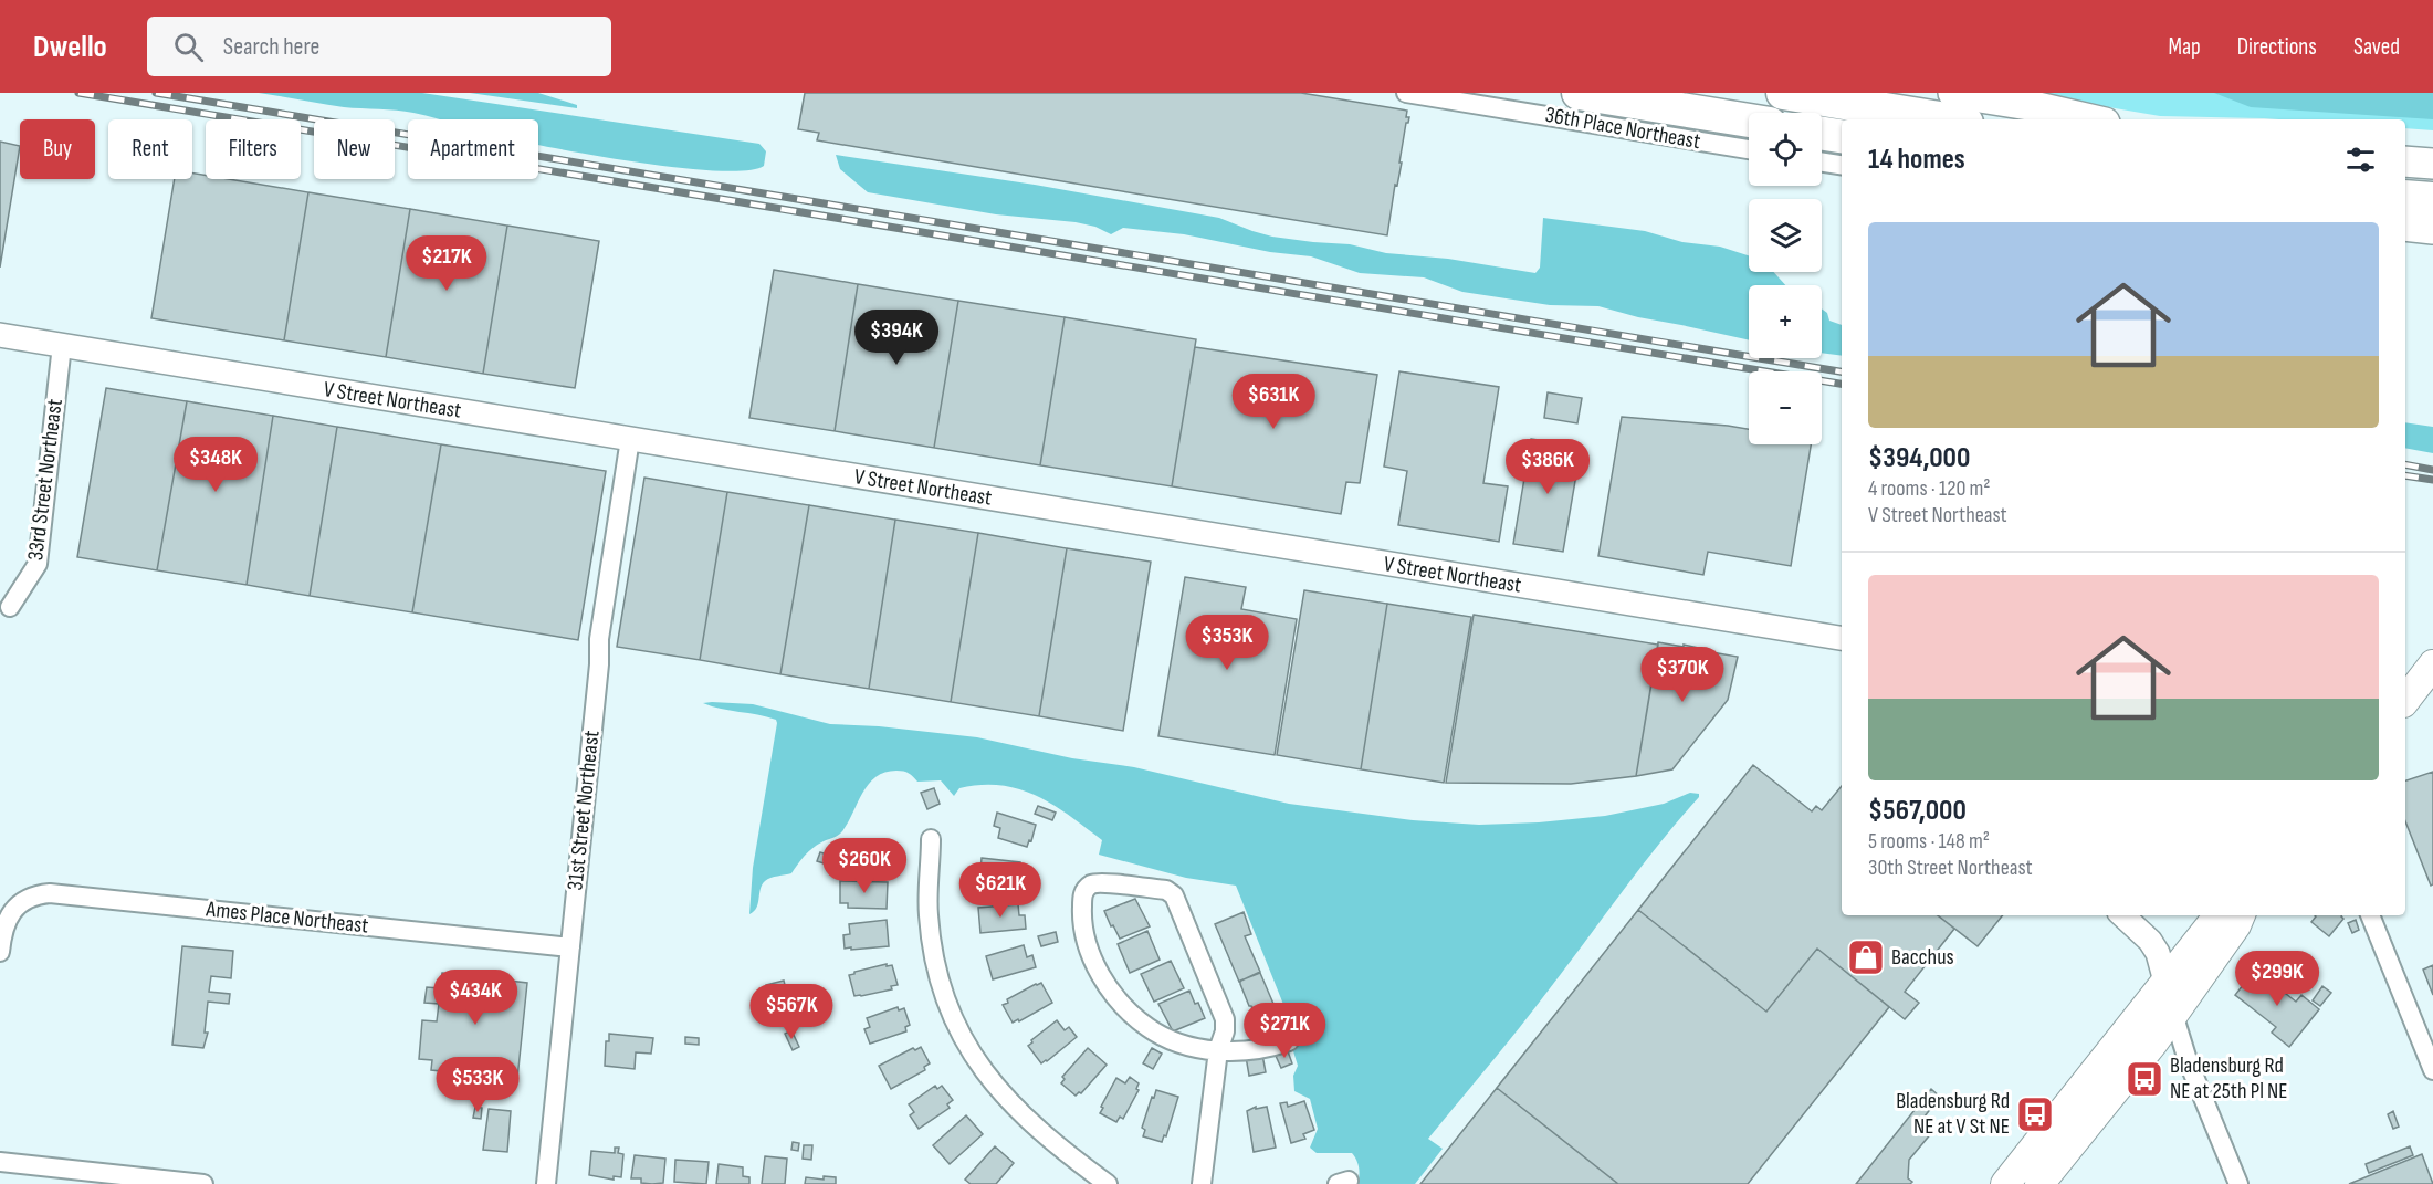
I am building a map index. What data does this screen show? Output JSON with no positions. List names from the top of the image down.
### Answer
{
  "streets": {
    "street": [
      "36th Place Northeast",
      "V Street Northeast",
      "33rd Street Northeast",
      "31st Street Northeast",
      "Ames Place Northeast"
    ]
  },
  "crossings": [
    ["V Street Northeast", "33rd Street Northeast"],
    ["V Street Northeast", "31st Street Northeast"],
    ["31st Street Northeast", "Ames Place Northeast"]
  ],
  "places": {
    "shop": ["Bacchus"],
    "bus stop": ["Bladensburg Rd NE at 25th Pl NE", "Bladensburg Rd NE at V St NE"]
  },
  "page": {
    "header": "Dwello",
    "search": "Search here",
    "nav": ["Map", "Directions", "Saved"],
    "map_buttons": ["+", "−"],
    "chip": [
      "Buy",
      "Rent",
      "Filters",
      "New",
      "Apartment"
    ],
    "heading": "14 homes",
    "list": [
      {
        "name": "$394,000",
        "note": "4 rooms · 120 m² · V Street Northeast"
      },
      {
        "name": "$567,000",
        "note": "5 rooms · 148 m² · 30th Street Northeast"
      }
    ],
    "price": [
      "$217K",
      "$394K",
      "$631K",
      "$348K",
      "$386K",
      "$353K",
      "$370K",
      "$260K",
      "$621K",
      "$299K",
      "$434K",
      "$567K",
      "$271K",
      "$533K"
    ]
  }
}
